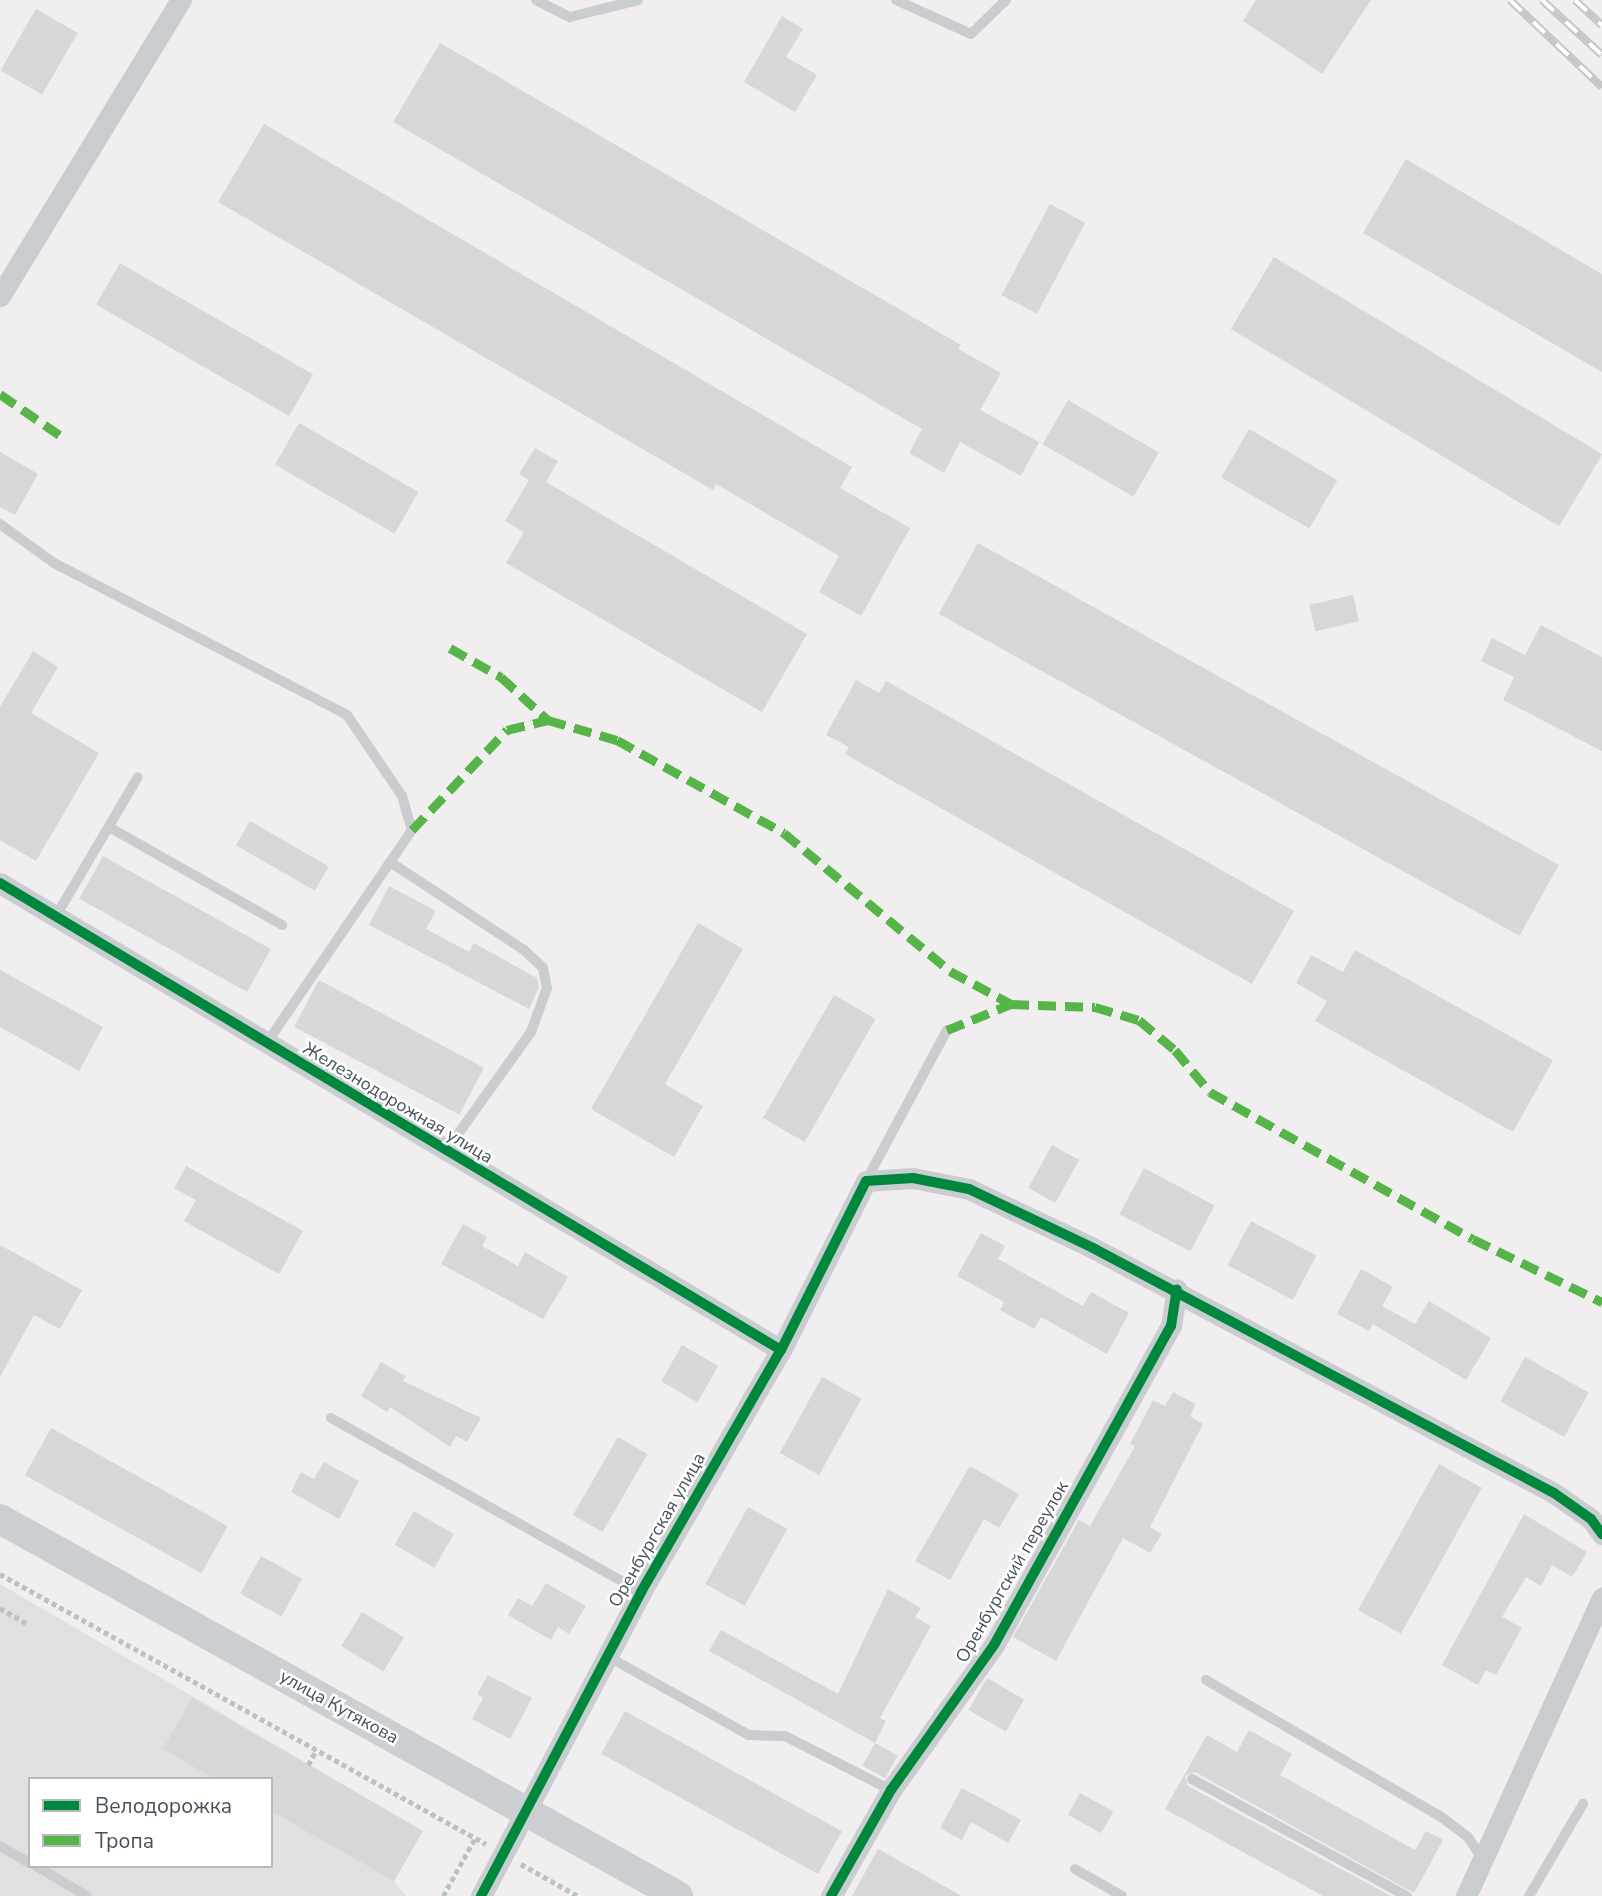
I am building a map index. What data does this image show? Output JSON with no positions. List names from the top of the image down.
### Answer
{
  "streets": {
    "main road": ["улица Кутякова"],
    "street": ["Железнодорожная улица", "Оренбургская улица", "Оренбургский переулок"]
  },
  "crossings": [
    ["Железнодорожная улица", "Оренбургская улица"],
    ["Оренбургская улица", "улица Кутякова"]
  ],
  "legend": ["Велодорожка", "Тропа"]
}
